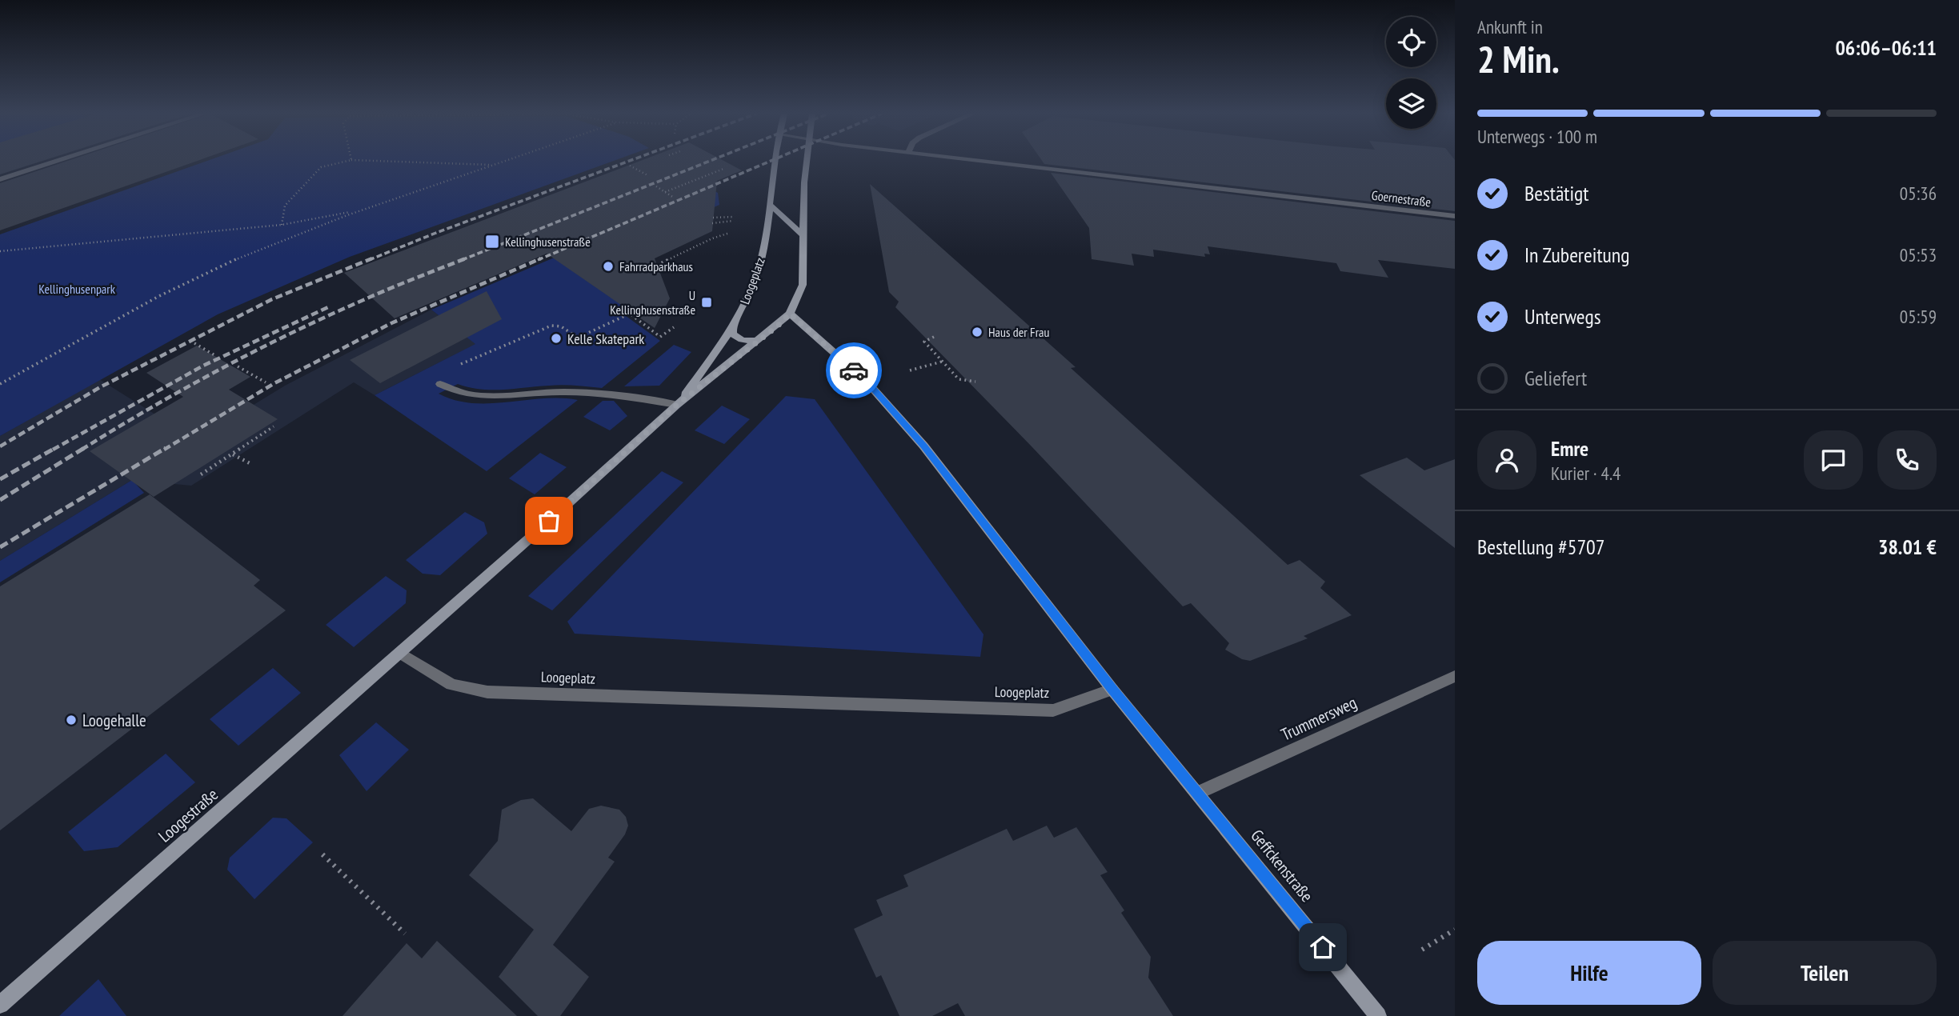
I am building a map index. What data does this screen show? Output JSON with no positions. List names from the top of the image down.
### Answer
{
  "streets": {
    "street": [
      "Goernestraße",
      "Loogeplatz",
      "Trummersweg",
      "Loogestraße",
      "Geffckenstraße"
    ]
  },
  "crossings": [
    ["Loogeplatz", "Loogestraße"],
    ["Trummersweg", "Geffckenstraße"]
  ],
  "parks": ["Kellinghusenpark"],
  "places": {
    "transit": ["Kellinghusenstraße", "U Kellinghusenstraße"],
    "other": [
      "Fahrradparkhaus",
      "Haus der Frau",
      "Kelle Skatepark",
      "Loogehalle"
    ]
  },
  "page": {
    "heading": ["2 Min.", "Ankunft in", "06:06–06:11"],
    "panel": [
      "Emre",
      "Kurier · 4.4",
      "Bestellung #5707",
      "38.01 €"
    ],
    "bar": "Unterwegs · 100 m",
    "list": [
      ["Bestätigt", "05:36"],
      ["In Zubereitung", "05:53"],
      ["Unterwegs", "05:59"],
      "Geliefert"
    ],
    "buttons": ["Hilfe", "Teilen"]
  }
}
